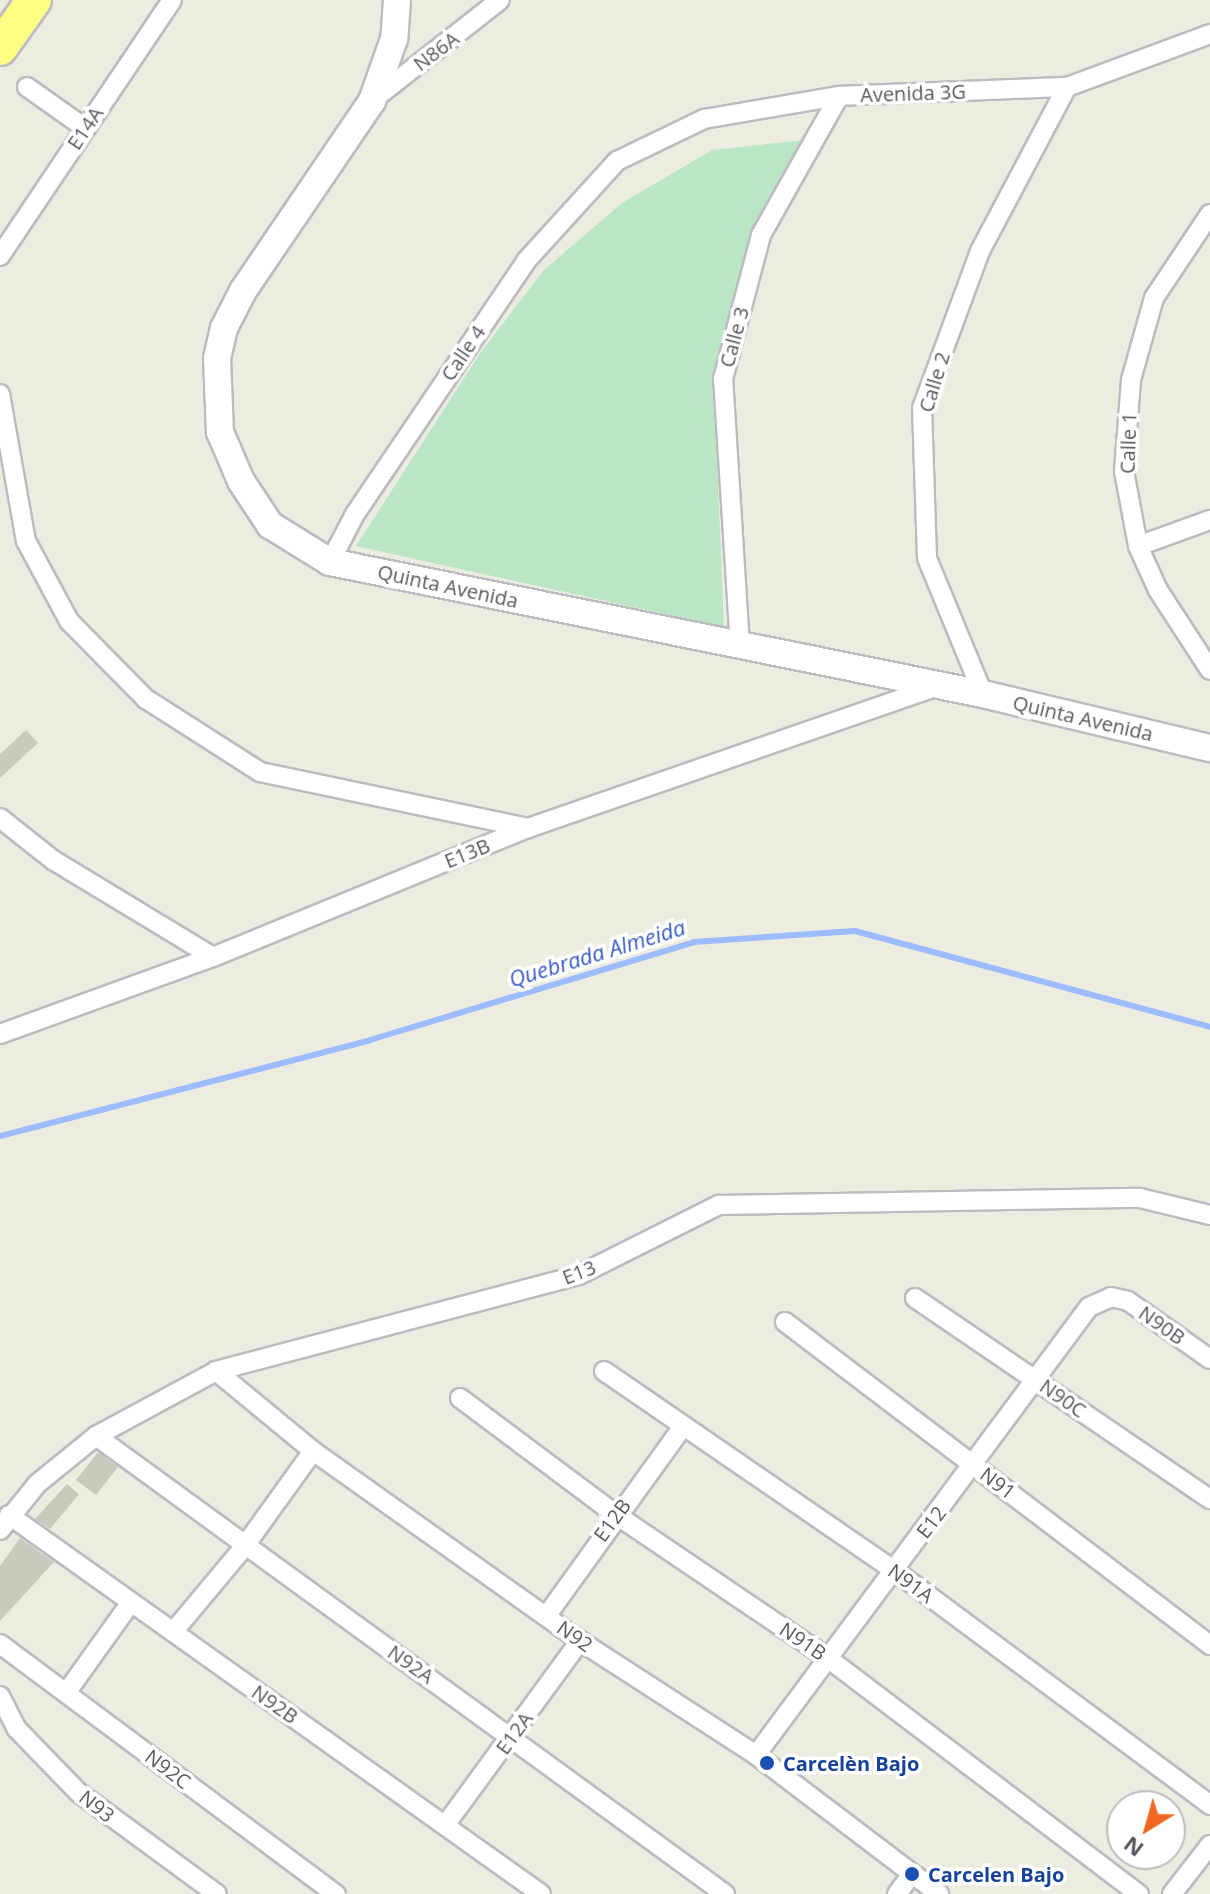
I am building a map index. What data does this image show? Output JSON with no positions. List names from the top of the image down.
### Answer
{
  "streets": {
    "street": [
      "N86A",
      "Avenida 3G",
      "E14A",
      "Calle 3",
      "Calle 4",
      "Calle 2",
      "Calle 1",
      "Quinta Avenida",
      "E13B",
      "E13",
      "N90B",
      "N90C",
      "N91",
      "E12B",
      "E12",
      "N91A",
      "N92",
      "N91B",
      "N92A",
      "N92B",
      "E12A",
      "N92C",
      "N93"
    ]
  },
  "crossings": [
    ["N86A", "Quinta Avenida"],
    ["Avenida 3G", "Calle 3"],
    ["Avenida 3G", "Calle 4"],
    ["Avenida 3G", "Calle 2"],
    ["Calle 3", "Quinta Avenida"],
    ["Calle 4", "Quinta Avenida"],
    ["Calle 2", "Quinta Avenida"],
    ["Quinta Avenida", "E13B"],
    ["E13", "N92"],
    ["E13", "N92A"],
    ["E13", "N92B"],
    ["N90B", "E12"],
    ["N90C", "E12"],
    ["N91", "E12"],
    ["E12B", "N91A"],
    ["E12B", "N92"],
    ["E12B", "N91B"],
    ["E12", "N91A"],
    ["E12", "N92"],
    ["E12", "N91B"],
    ["N92", "E12A"],
    ["N92A", "E12A"],
    ["N92B", "E12A"]
  ],
  "water": ["Quebrada Almeida"],
  "places": ["Carcelèn Bajo", "Carcelen Bajo"],
  "north": "bottom left"
}
